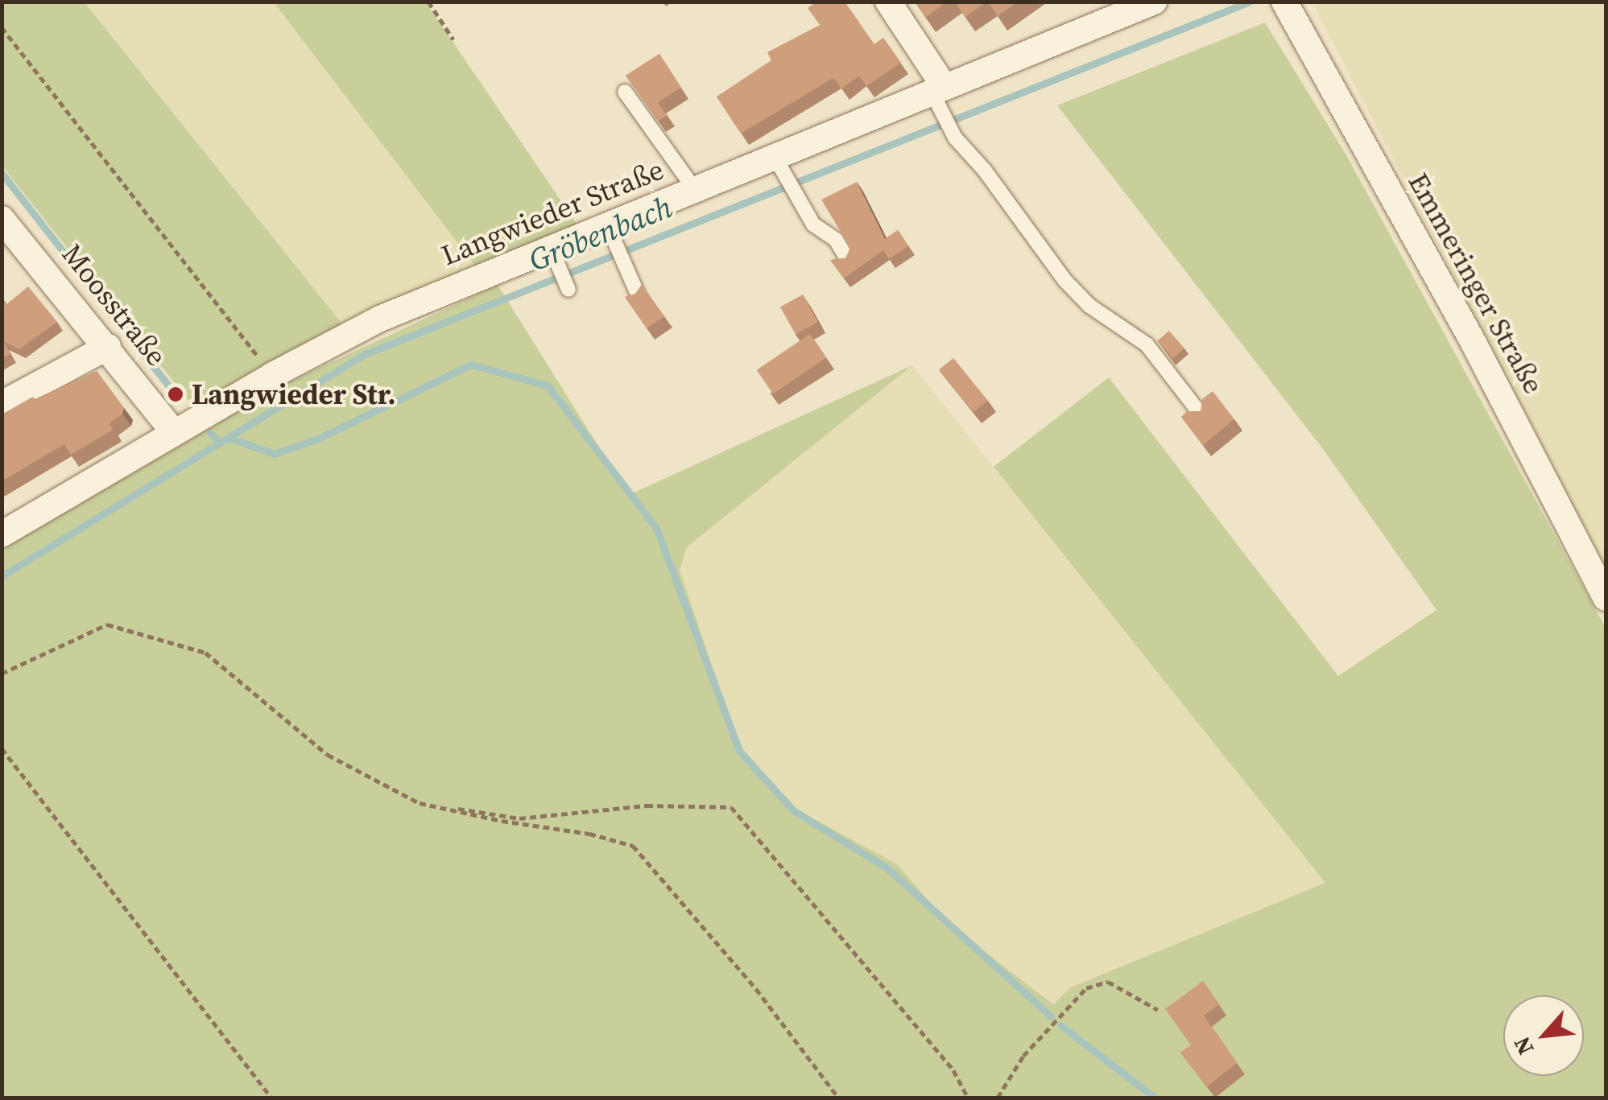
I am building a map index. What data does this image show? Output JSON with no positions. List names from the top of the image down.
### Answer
{
  "streets": {
    "street": ["Langwieder Straße", "Emmeringer Straße", "Moosstraße"]
  },
  "crossings": [
    ["Langwieder Straße", "Moosstraße"]
  ],
  "water": ["Gröbenbach"],
  "places": ["Langwieder Str."],
  "north": "bottom left"
}
